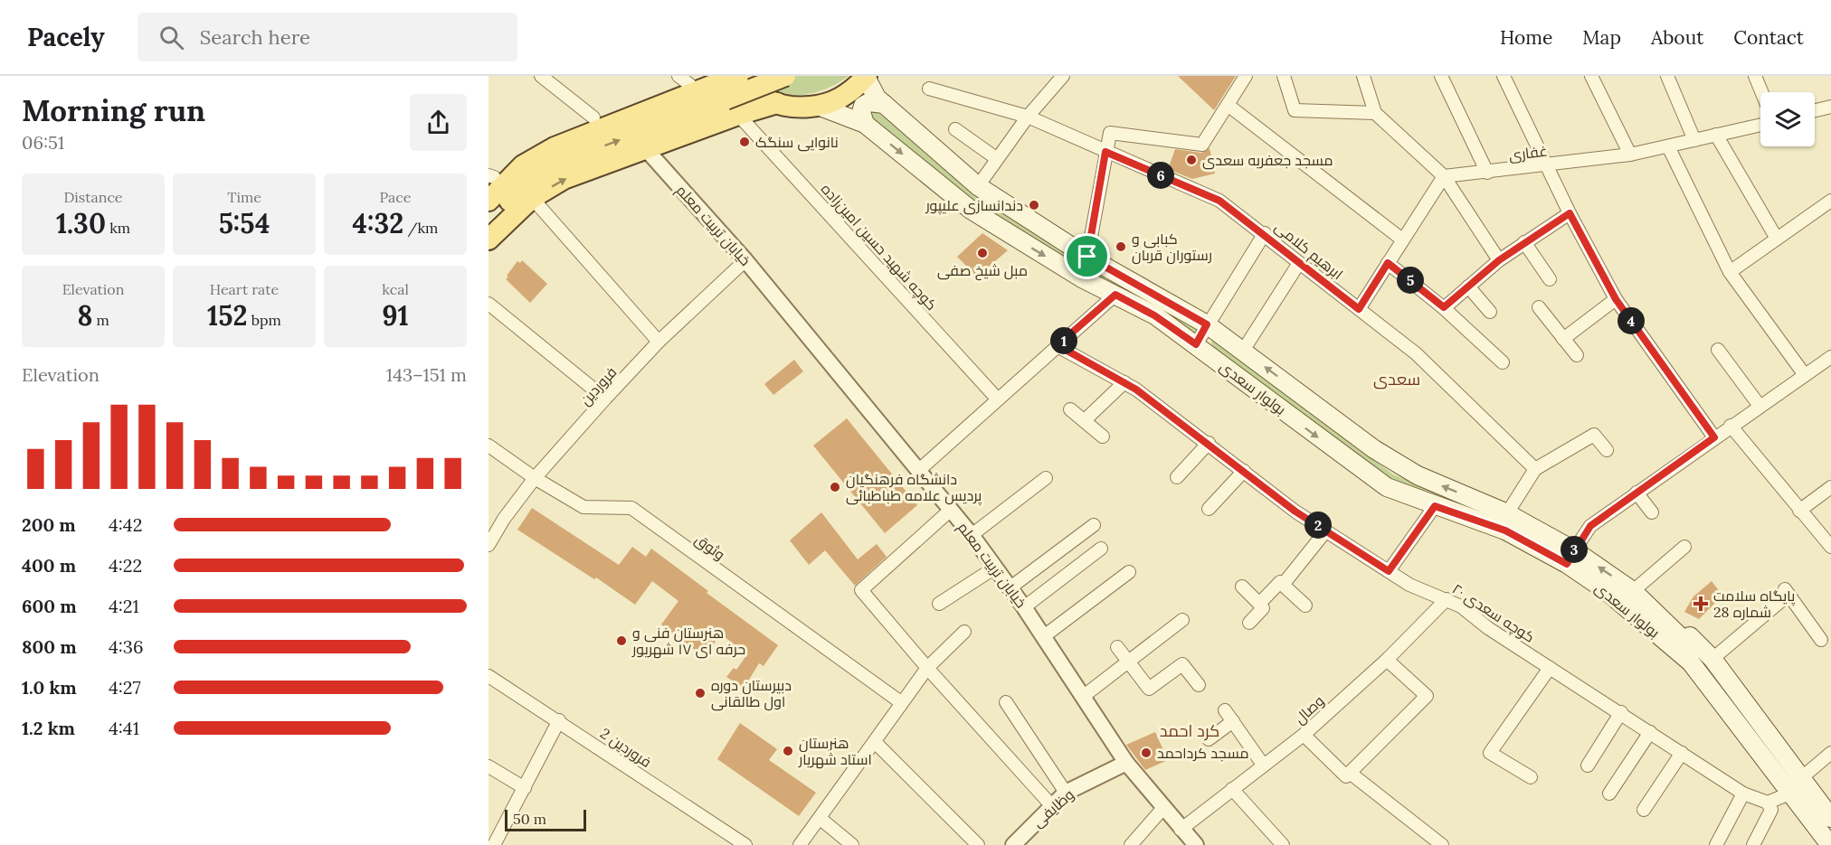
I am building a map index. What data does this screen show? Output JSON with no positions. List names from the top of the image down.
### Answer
{
  "streets": {
    "main road": ["بولوار سعدی"],
    "street": [
      "غفاری",
      "خیابان تربیت معلم",
      "کوچه شهید حسین امین‌زاده",
      "ابرهیم کلامی",
      "فروردین",
      "وثوق",
      "کوچه سعدی ۲۰",
      "وصال",
      "فروردین 2",
      "وظایفی"
    ]
  },
  "crossings": [
    ["خیابان تربیت معلم", "فروردین"],
    ["خیابان تربیت معلم", "وصال"],
    ["خیابان تربیت معلم", "وظایفی"],
    ["فروردین", "وثوق"],
    ["کوچه سعدی ۲۰", "وصال"]
  ],
  "districts": ["سعدی", "کرد احمد"],
  "places": {
    "other": [
      "نانوایی سنگک",
      "مسجد جعفریه سعدی",
      "دندانسازی علیپور",
      "کبابی و رستوران قربان",
      "مبل شیخ صفی",
      "دانشگاه فرهنگیان پردیس علامه طباطبائی",
      "هنرستان فنی و حرفه ای ۱۷ شهریور",
      "دبیرستان دوره اول طالقانی",
      "هنرستان استاد شهریار",
      "مسجد کرداحمد"
    ],
    "health": ["پایگاه سلامت شماره 28"]
  },
  "scale_bar": "50 m",
  "page": {
    "header": "Pacely",
    "search": "Search here",
    "nav": [
      "Home",
      "Map",
      "About",
      "Contact"
    ],
    "heading": ["Morning run", "06:51"],
    "pins": [
      "6",
      "5",
      "4",
      "1",
      "2",
      "3"
    ],
    "stats": [
      ["Distance", "1.30 km"],
      ["Time", "5:54"],
      ["Pace", "4:32 /km"],
      ["Elevation", "8 m"],
      ["Heart rate", "152 bpm"],
      ["kcal", "91"]
    ],
    "chart": ["Elevation", "143–151 m"],
    "list": [
      {
        "name": "200 m",
        "note": "4:42"
      },
      {
        "name": "400 m",
        "note": "4:22"
      },
      {
        "name": "600 m",
        "note": "4:21"
      },
      {
        "name": "800 m",
        "note": "4:36"
      },
      {
        "name": "1.0 km",
        "note": "4:27"
      },
      {
        "name": "1.2 km",
        "note": "4:41"
      }
    ],
    "scale": "50 m"
  }
}
